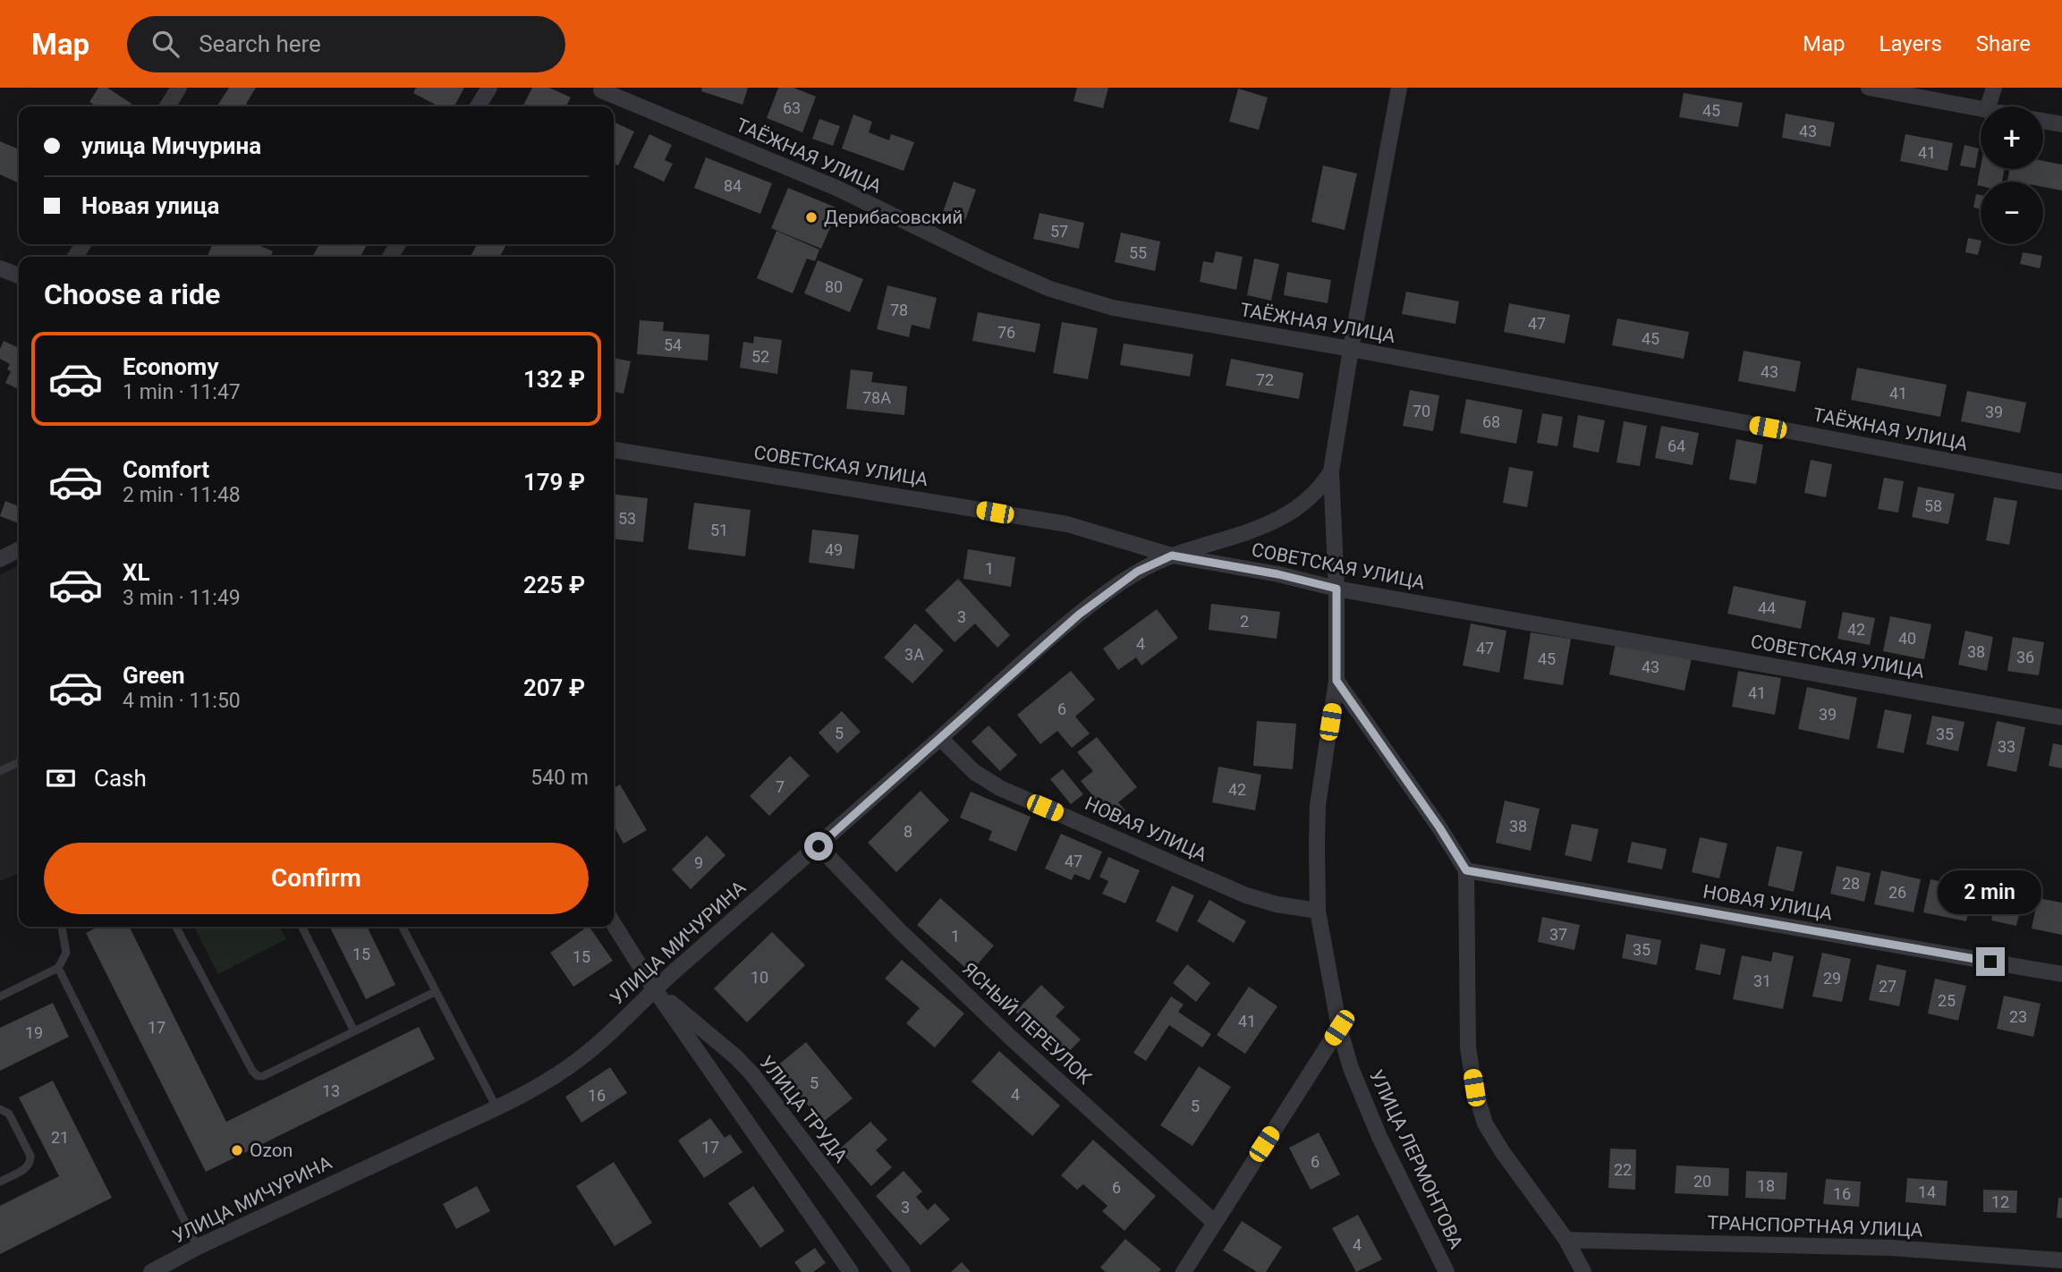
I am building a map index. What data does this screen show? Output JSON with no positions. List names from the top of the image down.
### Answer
{
  "streets": {
    "street": [
      "ТАЁЖНАЯ УЛИЦА",
      "СОВЕТСКАЯ УЛИЦА",
      "НОВАЯ УЛИЦА",
      "УЛИЦА МИЧУРИНА",
      "ЯСНЫЙ ПЕРЕУЛОК",
      "УЛИЦА ТРУДА",
      "УЛИЦА ЛЕРМОНТОВА",
      "ТРАНСПОРТНАЯ УЛИЦА"
    ]
  },
  "crossings": [
    ["ТАЁЖНАЯ УЛИЦА", "УЛИЦА ЛЕРМОНТОВА"],
    ["СОВЕТСКАЯ УЛИЦА", "УЛИЦА МИЧУРИНА"],
    ["СОВЕТСКАЯ УЛИЦА", "УЛИЦА ЛЕРМОНТОВА"],
    ["НОВАЯ УЛИЦА", "УЛИЦА МИЧУРИНА"],
    ["НОВАЯ УЛИЦА", "УЛИЦА ЛЕРМОНТОВА"],
    ["УЛИЦА МИЧУРИНА", "ЯСНЫЙ ПЕРЕУЛОК"],
    ["УЛИЦА МИЧУРИНА", "УЛИЦА ТРУДА"],
    ["УЛИЦА МИЧУРИНА", "УЛИЦА ЛЕРМОНТОВА"]
  ],
  "places": ["Дерибасовский", "Ozon"],
  "house_numbers": [
    "63",
    "45",
    "43",
    "41",
    "84",
    "57",
    "55",
    "80",
    "78",
    "47",
    "76",
    "45",
    "54",
    "52",
    "43",
    "72",
    "41",
    "78А",
    "70",
    "39",
    "68",
    "64",
    "58",
    "53",
    "51",
    "49",
    "1",
    "44",
    "3",
    "2",
    "42",
    "40",
    "4",
    "47",
    "38",
    "3А",
    "36",
    "45",
    "43",
    "41",
    "6",
    "39",
    "5",
    "35",
    "33",
    "7",
    "42",
    "38",
    "8",
    "47",
    "9",
    "28",
    "26",
    "37",
    "1",
    "35",
    "15",
    "15",
    "10",
    "29",
    "31",
    "27",
    "25",
    "23",
    "41",
    "17",
    "19",
    "5",
    "13",
    "4",
    "16",
    "5",
    "21",
    "17",
    "6",
    "22",
    "20",
    "18",
    "6",
    "14",
    "16",
    "12",
    "3",
    "4"
  ],
  "page": {
    "header": "Map",
    "search": "Search here",
    "nav": ["Map", "Layers", "Share"],
    "map_buttons": ["+", "−"],
    "banner": ["улица Мичурина", "Новая улица"],
    "heading": "Choose a ride",
    "list": [
      {
        "name": "Economy",
        "note": "1 min · 11:47",
        "value": "132 ₽"
      },
      {
        "name": "Comfort",
        "note": "2 min · 11:48",
        "value": "179 ₽"
      },
      {
        "name": "XL",
        "note": "3 min · 11:49",
        "value": "225 ₽"
      },
      {
        "name": "Green",
        "note": "4 min · 11:50",
        "value": "207 ₽"
      }
    ],
    "pay": ["Cash", "540 m"],
    "buttons": "Confirm",
    "bubble": "2 min"
  }
}
